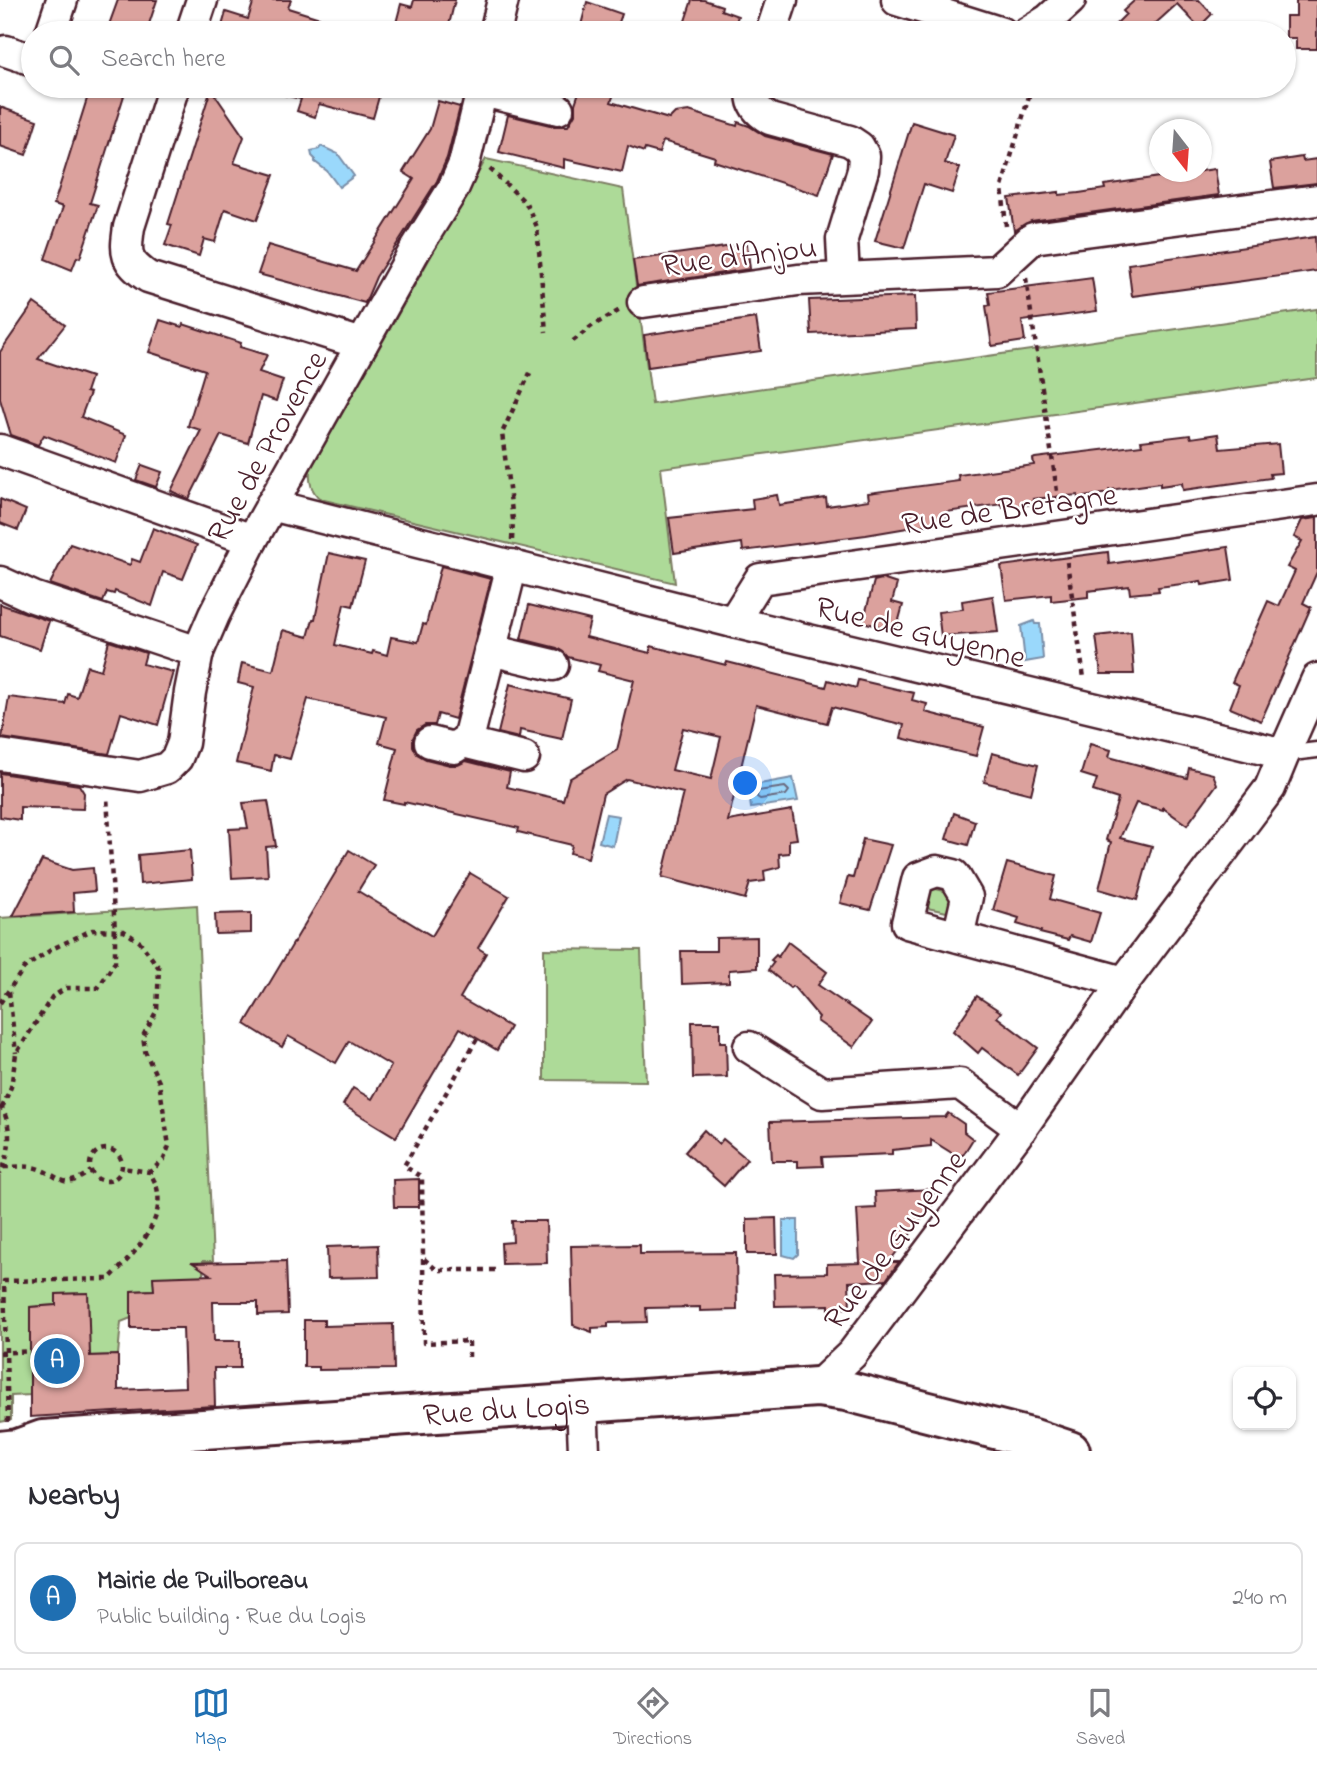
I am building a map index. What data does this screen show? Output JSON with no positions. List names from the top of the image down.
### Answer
{
  "streets": {
    "street": [
      "Rue d'Anjou",
      "Rue de Provence",
      "Rue de Bretagne",
      "Rue de Guyenne",
      "Rue du Logis"
    ]
  },
  "crossings": [
    ["Rue de Provence", "Rue de Guyenne"],
    ["Rue de Bretagne", "Rue de Guyenne"],
    ["Rue de Guyenne", "Rue du Logis"]
  ],
  "north": "bottom",
  "page": {
    "search": "Search here",
    "pins": "A",
    "heading": "Nearby",
    "list": [
      {
        "mark": "A",
        "name": "Mairie de Puilboreau",
        "note": "Public building · Rue du Logis",
        "value": "240 m"
      }
    ],
    "nav": ["Map", "Directions", "Saved"]
  }
}
